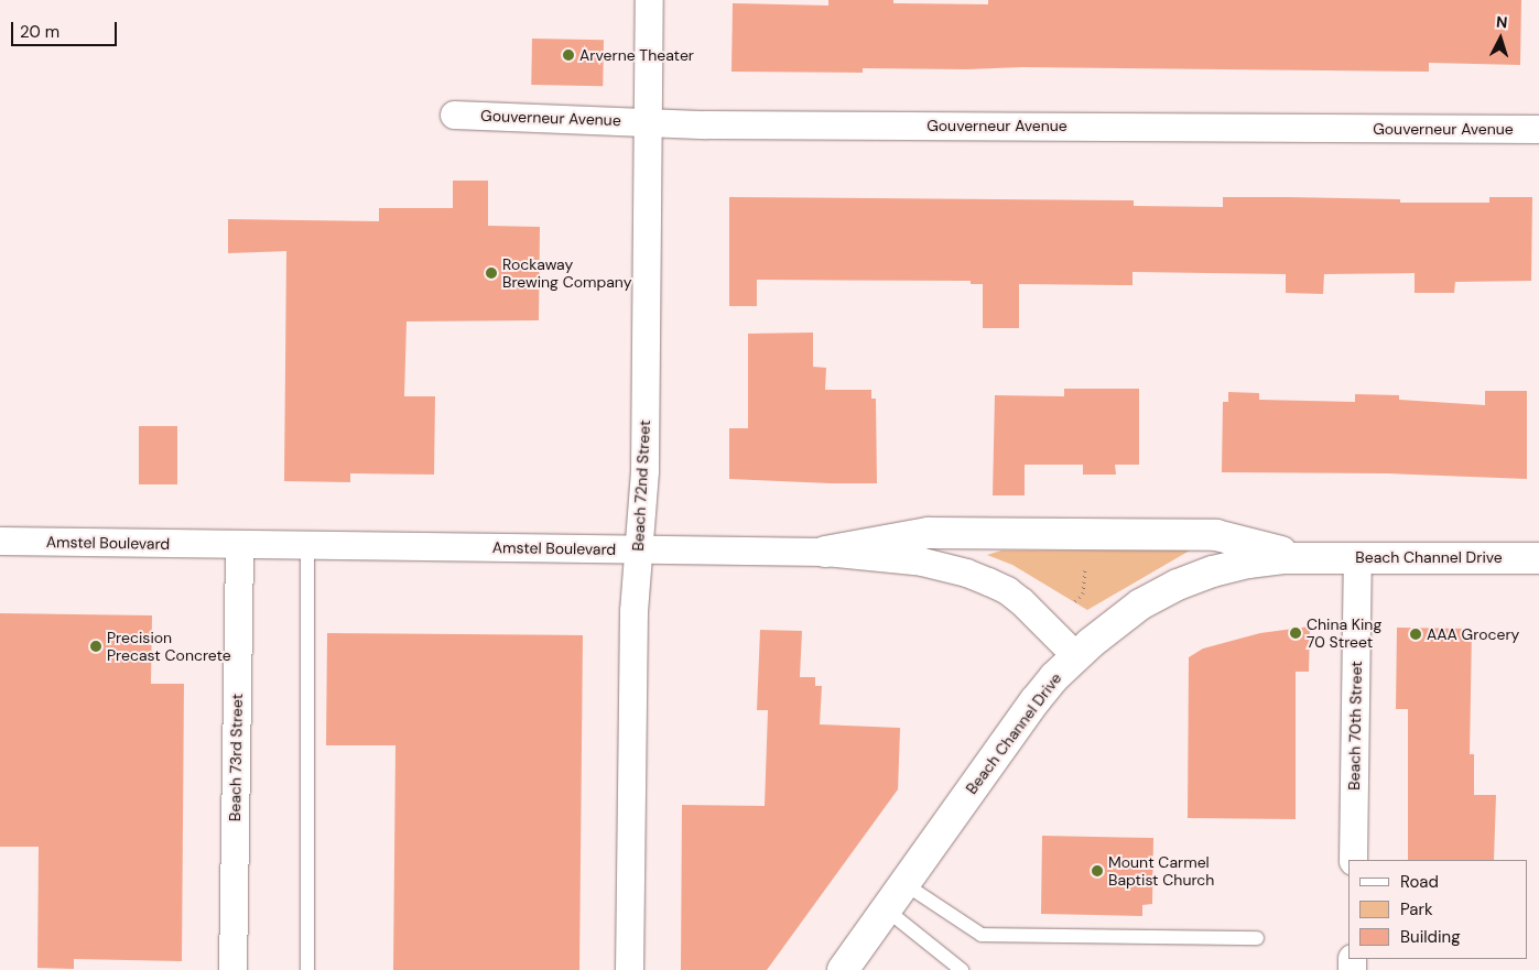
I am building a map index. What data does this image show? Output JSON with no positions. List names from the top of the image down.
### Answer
{
  "streets": {
    "main road": ["Beach Channel Drive"],
    "street": [
      "Gouverneur Avenue",
      "Beach 72nd Street",
      "Amstel Boulevard",
      "Beach 70th Street",
      "Beach 73rd Street"
    ]
  },
  "crossings": [
    ["Gouverneur Avenue", "Beach 72nd Street"],
    ["Beach 72nd Street", "Amstel Boulevard"],
    ["Amstel Boulevard", "Beach Channel Drive"],
    ["Amstel Boulevard", "Beach 73rd Street"],
    ["Beach Channel Drive", "Beach 70th Street"]
  ],
  "places": [
    "Arverne Theater",
    "Rockaway Brewing Company",
    "China King 70 Street",
    "AAA Grocery",
    "Precision Precast Concrete",
    "Mount Carmel Baptist Church"
  ],
  "legend": ["Road", "Park", "Building"],
  "scale_bar": "20 m",
  "north": "top"
}
